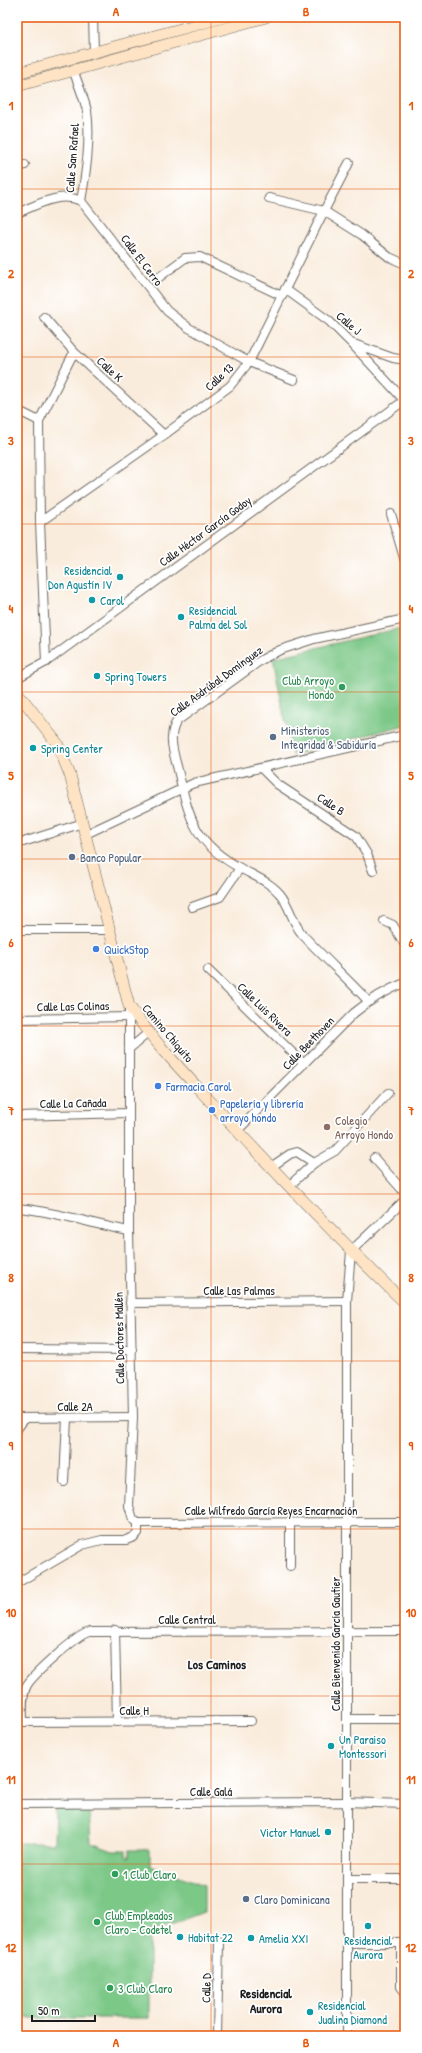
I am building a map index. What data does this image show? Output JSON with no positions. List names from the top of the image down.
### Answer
{
  "streets": {
    "main road": ["Camino Chiquito"],
    "street": [
      "Calle San Rafael",
      "Calle El Cerro",
      "Calle J",
      "Calle K",
      "Calle 13",
      "Calle Héctor García Godoy",
      "Calle Asdrúbal Domínguez",
      "Calle B",
      "Calle Las Colinas",
      "Calle Luis Rivera",
      "Calle Beethoven",
      "Calle La Cañada",
      "Calle Las Palmas",
      "Calle Doctores Mallén",
      "Calle 2A",
      "Calle Wilfredo García Reyes Encarnación",
      "Calle Central",
      "Calle Bienvenido García Gautier",
      "Calle H",
      "Calle Galá",
      "Calle D"
    ]
  },
  "crossings": [
    ["Calle San Rafael", "Calle El Cerro"],
    ["Calle El Cerro", "Calle 13"],
    ["Calle J", "Calle 13"],
    ["Calle K", "Calle 13"],
    ["Calle Asdrúbal Domínguez", "Calle Beethoven"],
    ["Calle Las Colinas", "Camino Chiquito"],
    ["Calle Las Colinas", "Calle Doctores Mallén"],
    ["Calle Luis Rivera", "Calle Beethoven"],
    ["Camino Chiquito", "Calle Beethoven"],
    ["Camino Chiquito", "Calle Doctores Mallén"],
    ["Camino Chiquito", "Calle Bienvenido García Gautier"],
    ["Calle La Cañada", "Calle Doctores Mallén"],
    ["Calle Las Palmas", "Calle Doctores Mallén"],
    ["Calle Las Palmas", "Calle Bienvenido García Gautier"],
    ["Calle Doctores Mallén", "Calle 2A"],
    ["Calle Doctores Mallén", "Calle Wilfredo García Reyes Encarnación"],
    ["Calle Wilfredo García Reyes Encarnación", "Calle Bienvenido García Gautier"],
    ["Calle Central", "Calle Bienvenido García Gautier"],
    ["Calle Central", "Calle H"],
    ["Calle Bienvenido García Gautier", "Calle Galá"]
  ],
  "districts": ["Los Caminos", "Residencial Aurora"],
  "places": [
    "Residencial Don Agustín IV",
    "Carol",
    "Residencial Palma del Sol",
    "Spring Towers",
    "Club Arroyo Hondo",
    "Ministerios Integridad & Sabiduría",
    "Spring Center",
    "Banco Popular",
    "QuickStop",
    "Farmacia Carol",
    "Papelería y librería arroyo hondo",
    "Colegio Arroyo Hondo",
    "Un Paraiso Montessori",
    "Victor Manuel",
    "1 Club Claro",
    "Claro Dominicana",
    "Club Empleados Claro - Codetel",
    "Residencial Aurora",
    "Habitat 22",
    "Amelia XXI",
    "3 Club Claro",
    "Residencial Jualina Diamond"
  ],
  "scale_bar": "50 m",
  "grid": {
    "columns": ["A", "B"],
    "rows": [
      "1",
      "2",
      "3",
      "4",
      "5",
      "6",
      "7",
      "8",
      "9",
      "10",
      "11",
      "12"
    ]
  }
}
